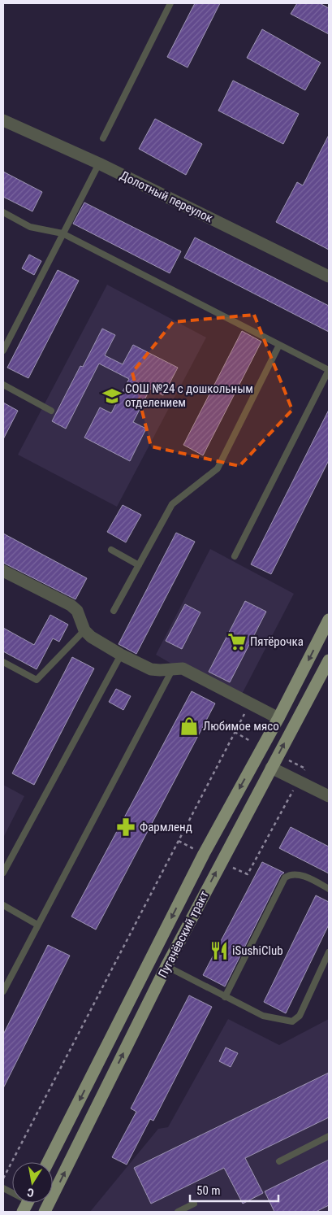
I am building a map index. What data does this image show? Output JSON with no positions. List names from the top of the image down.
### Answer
{
  "streets": {
    "main road": ["Пугачёвский тракт"],
    "street": ["Долотный переулок"]
  },
  "places": {
    "school or university": ["СОШ №24 с дошкольным отделением"],
    "supermarket": ["Пятёрочка"],
    "shop": ["Любимое мясо"],
    "pharmacy": ["Фармленд"],
    "restaurant": ["iSushiClub"]
  },
  "scale_bar": "50 m",
  "north": "bottom"
}
